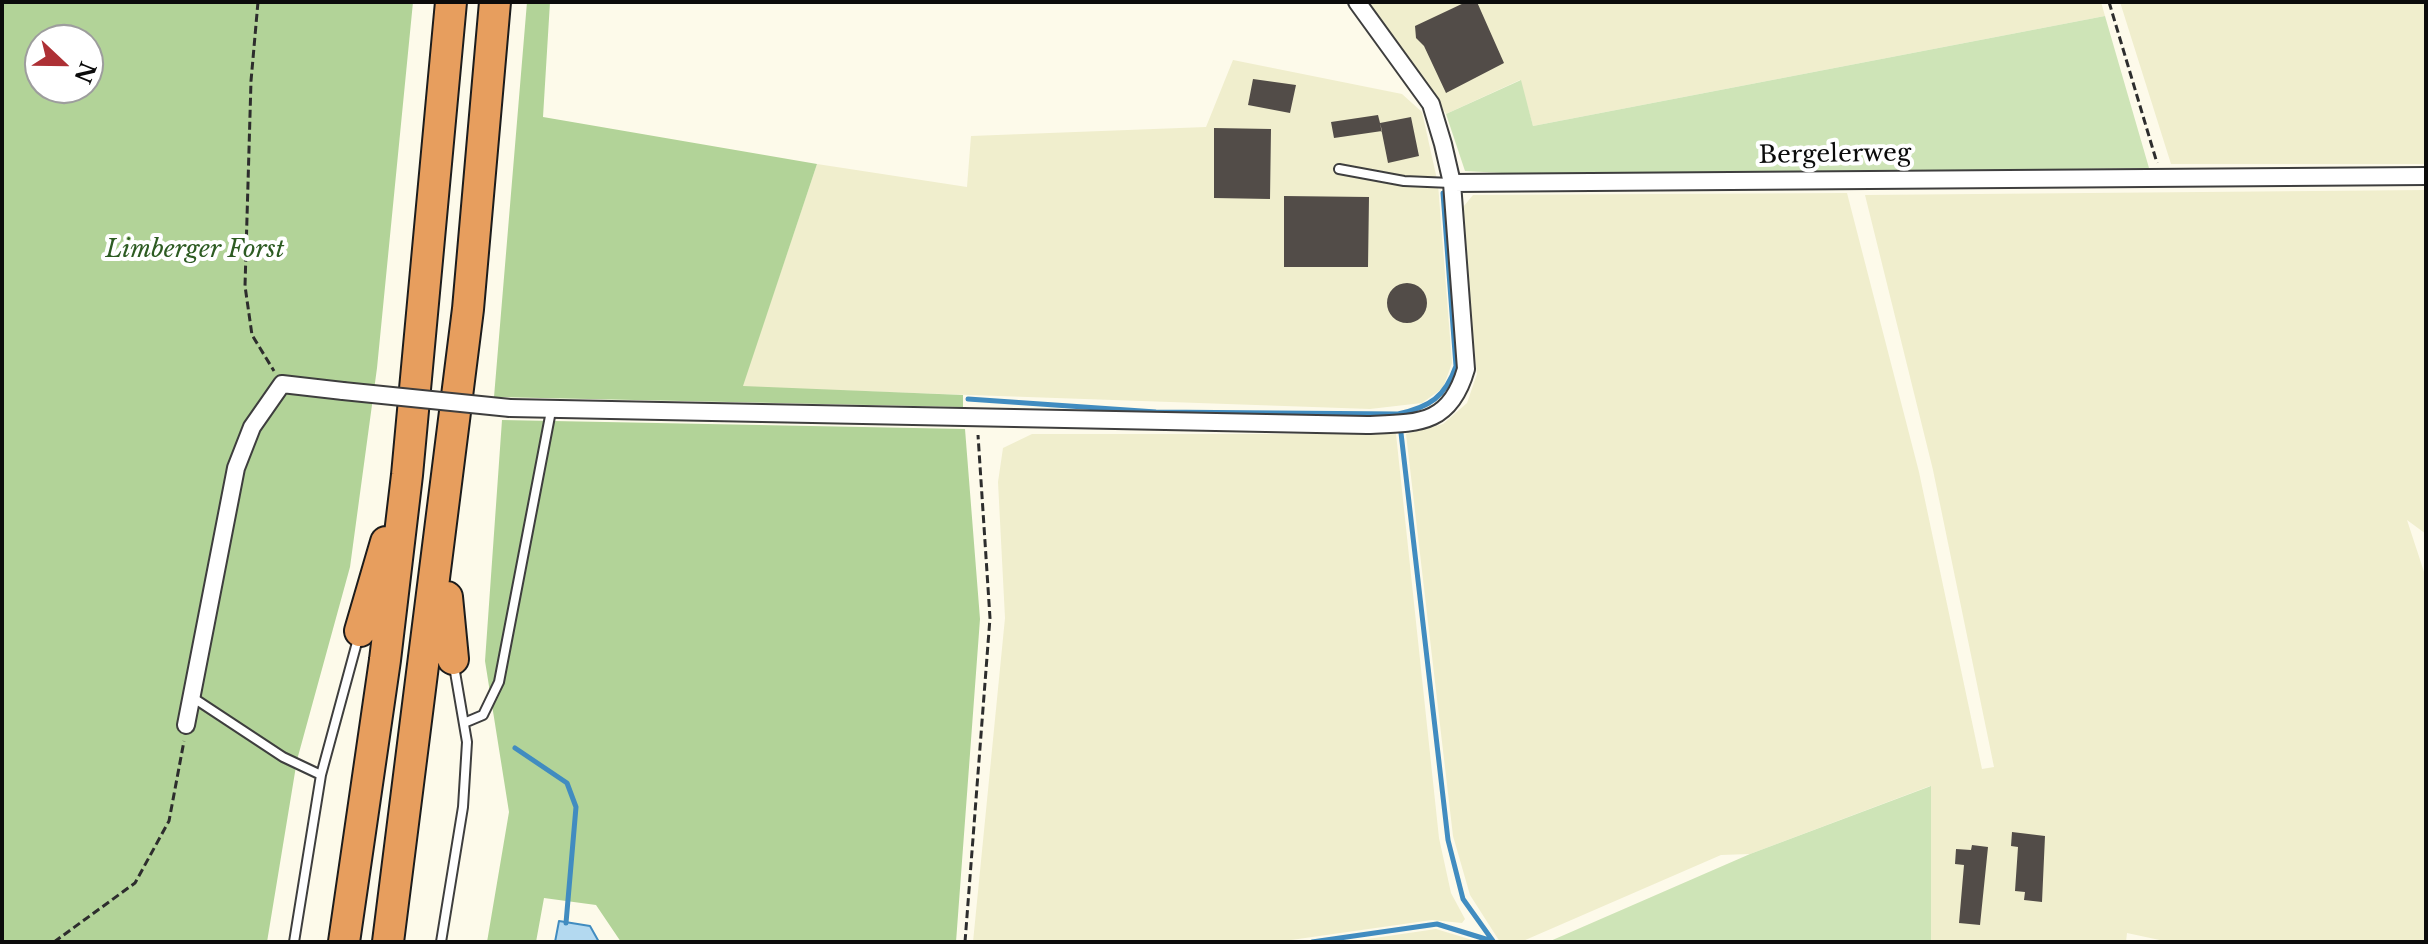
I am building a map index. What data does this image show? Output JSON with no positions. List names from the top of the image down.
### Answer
{
  "streets": {
    "street": ["Bergelerweg"]
  },
  "parks": ["Limberger Forst"],
  "north": "right"
}
